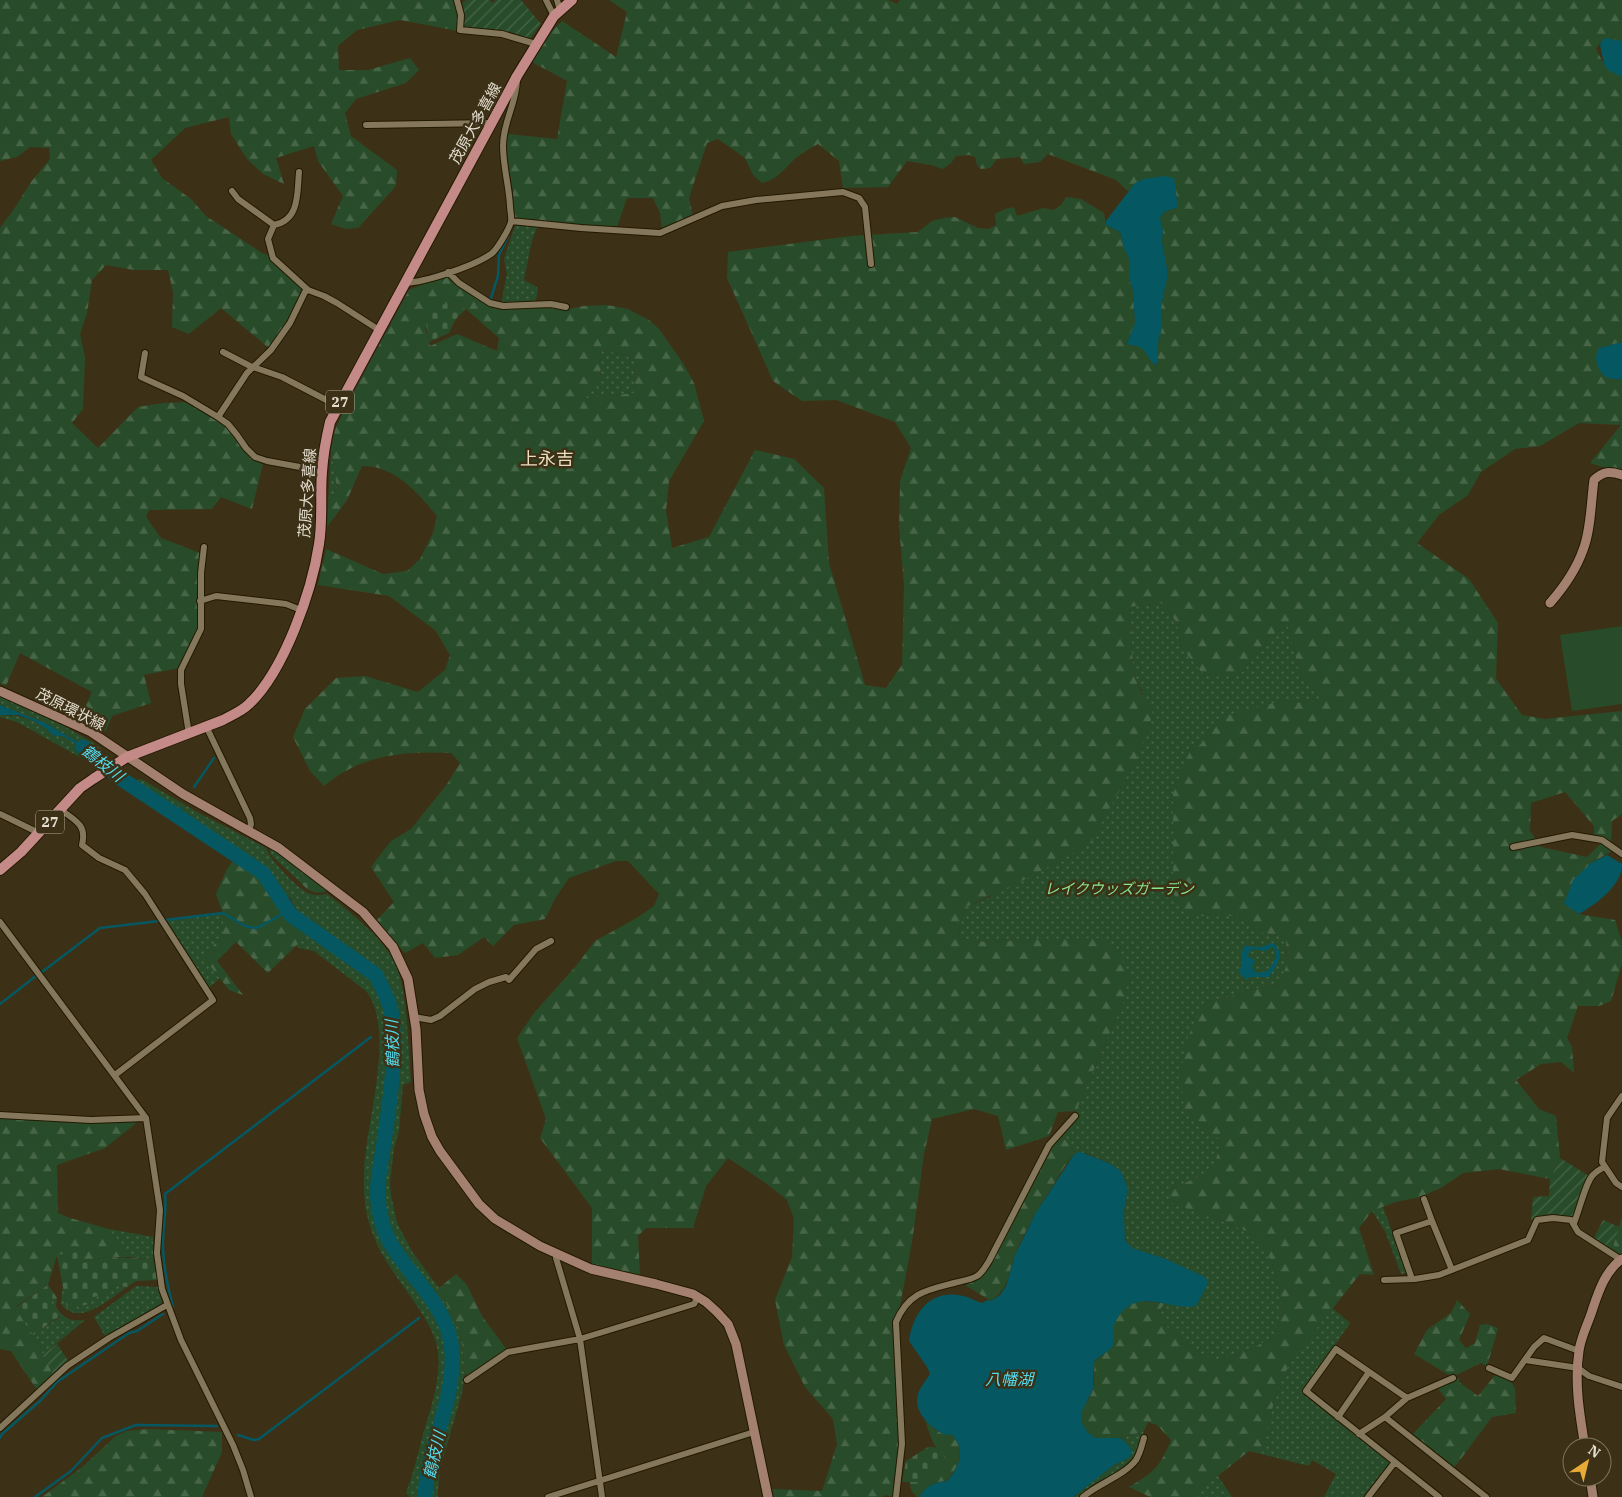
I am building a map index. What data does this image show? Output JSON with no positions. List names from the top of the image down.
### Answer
{
  "streets": {
    "main road": ["茂原大多喜線", "27", "茂原環状線"]
  },
  "crossings": [
    ["茂原大多喜線", "茂原環状線"]
  ],
  "districts": ["上永吉"],
  "water": ["鶴枝川", "八幡湖"],
  "parks": ["レイクウッズガーデン"],
  "north": "top right"
}
